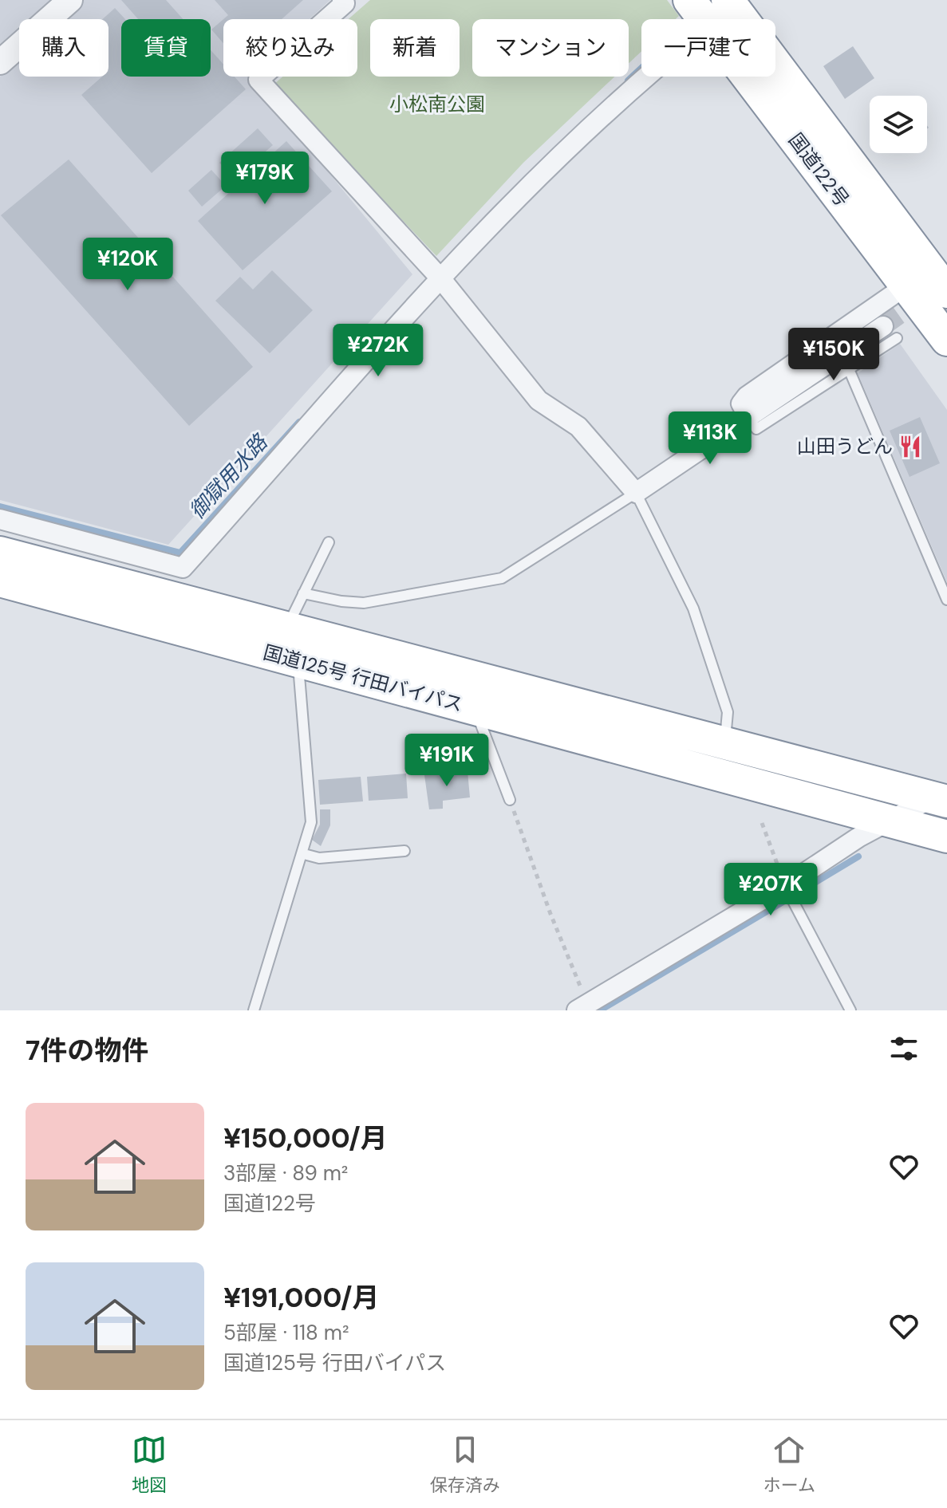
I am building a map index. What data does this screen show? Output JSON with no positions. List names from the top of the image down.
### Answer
{
  "streets": {
    "highway": ["国道122号", "国道125号 行田バイパス"]
  },
  "water": ["御獄用水路"],
  "parks": ["小松南公園"],
  "places": {
    "restaurant": ["山田うどん"]
  },
  "page": {
    "chip": [
      "購入",
      "賃貸",
      "絞り込み",
      "新着",
      "マンション",
      "一戸建て"
    ],
    "price": [
      "¥179K",
      "¥120K",
      "¥272K",
      "¥150K",
      "¥113K",
      "¥191K",
      "¥207K"
    ],
    "heading": "7件の物件",
    "list": [
      {
        "name": "¥150,000/月",
        "note": "3部屋 · 89 m² · 国道122号"
      },
      {
        "name": "¥191,000/月",
        "note": "5部屋 · 118 m² · 国道125号 行田バイパス"
      }
    ],
    "tabs": ["地図", "保存済み", "ホーム"]
  }
}
